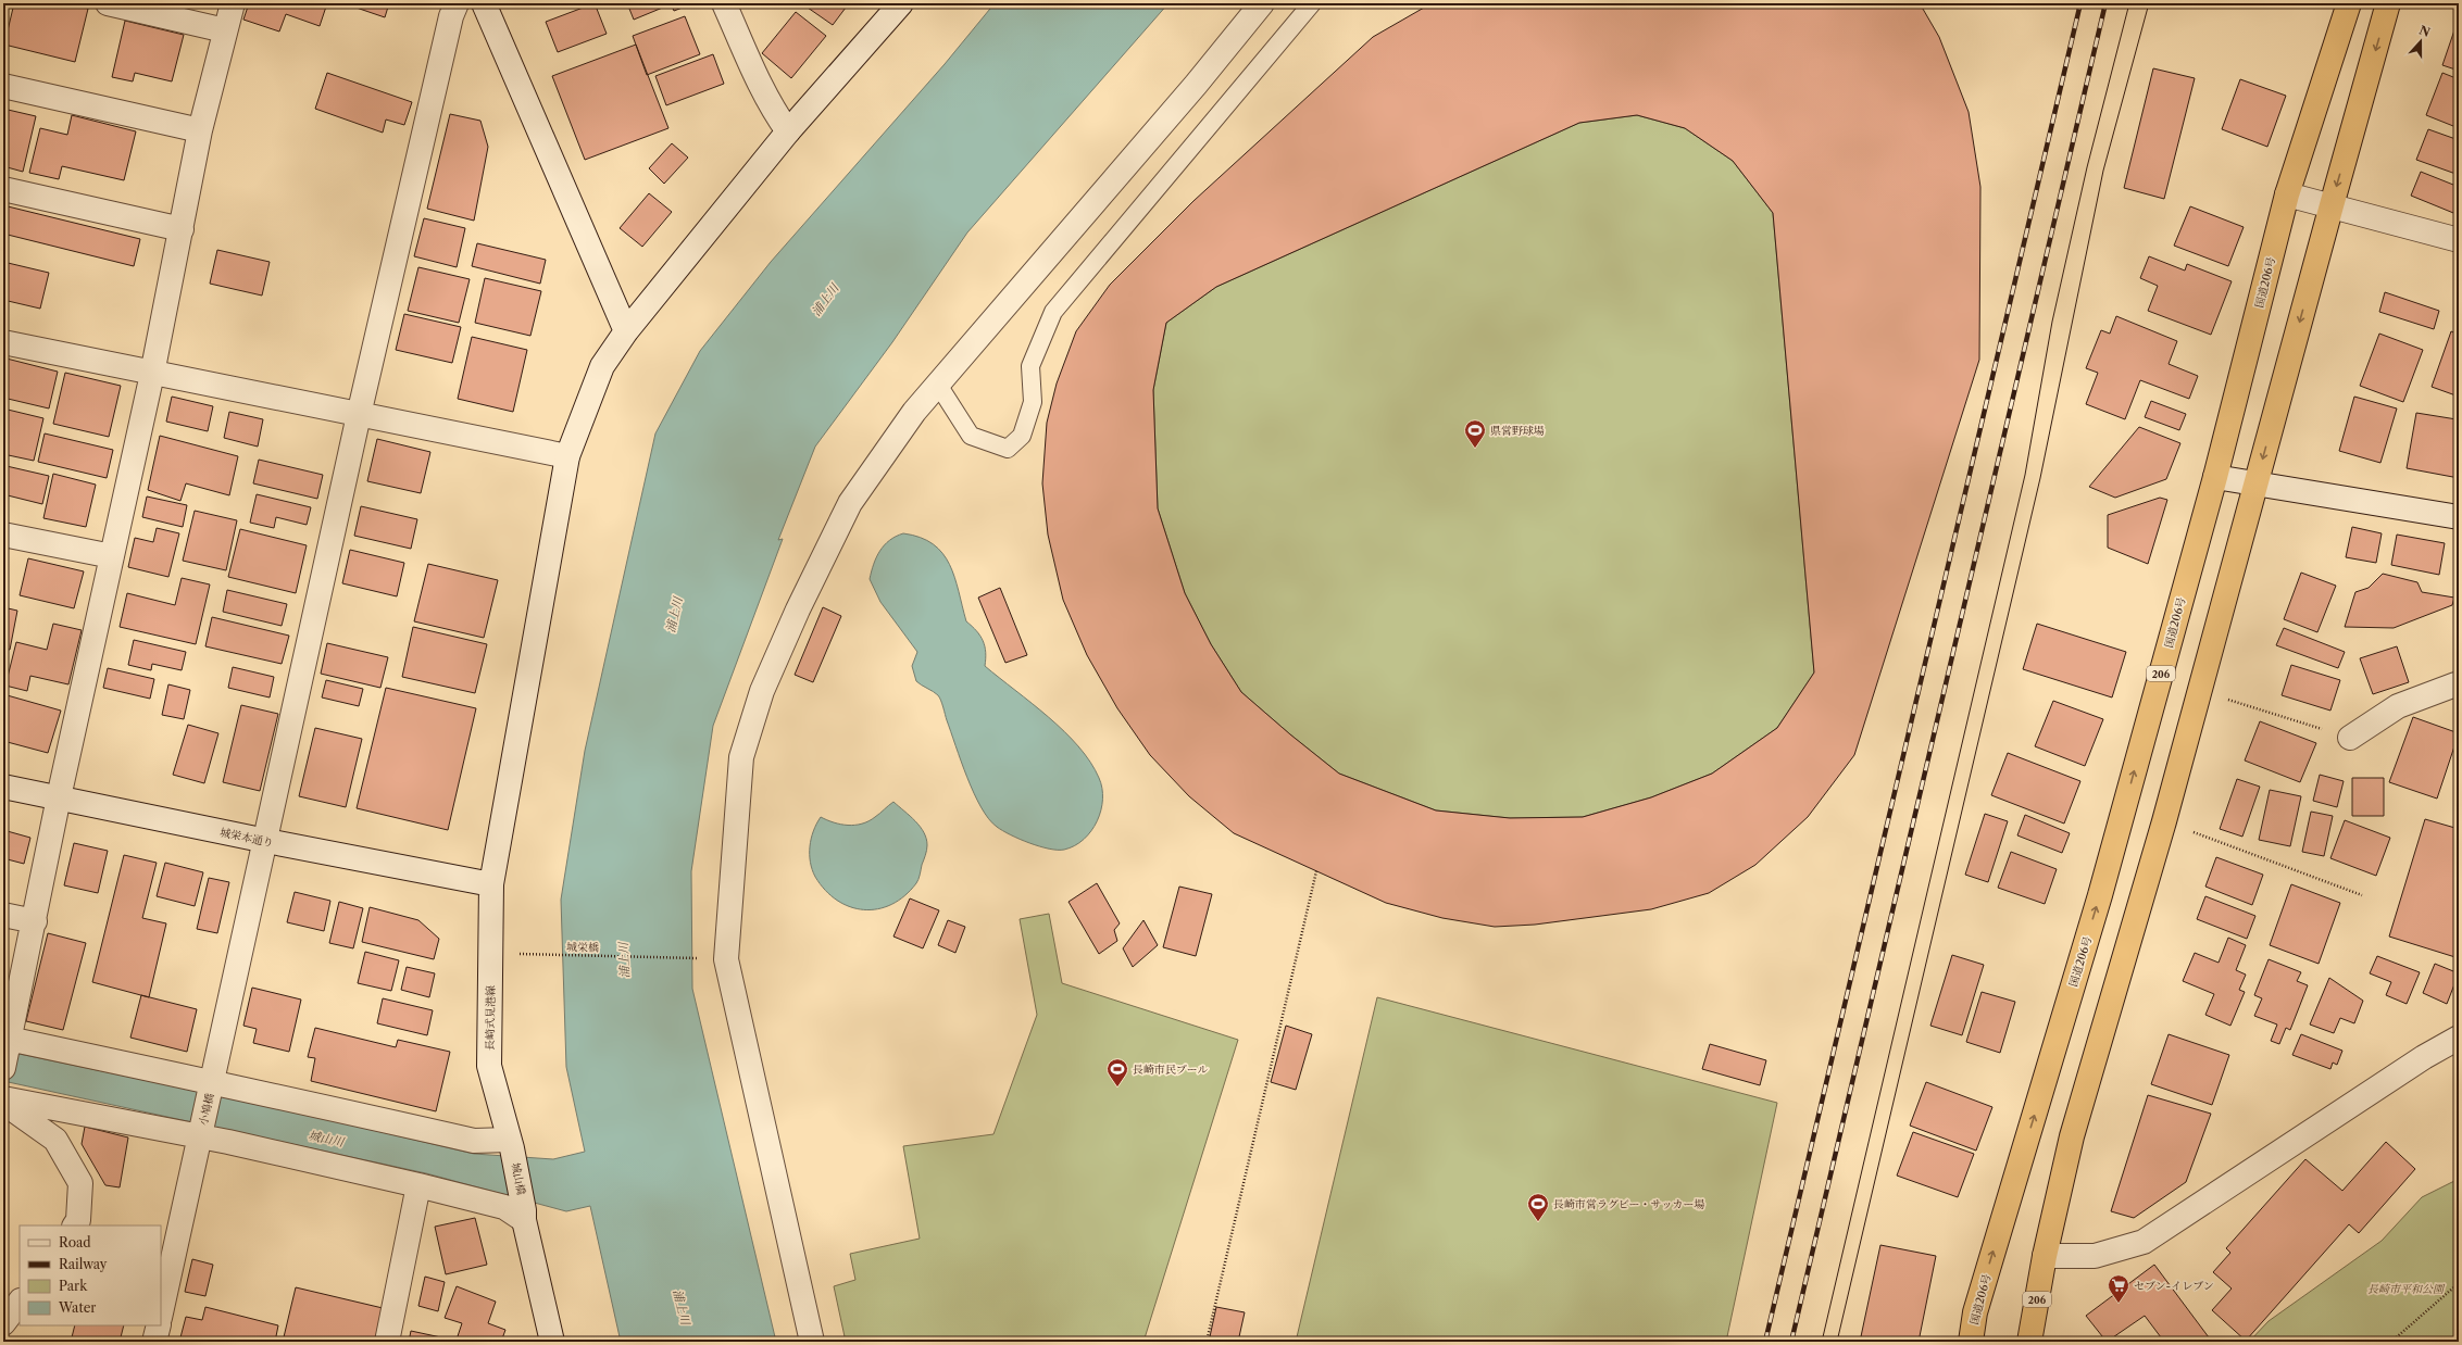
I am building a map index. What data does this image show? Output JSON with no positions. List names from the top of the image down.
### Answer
{
  "streets": {
    "highway": ["国道206号", "206"],
    "street": [
      "城栄本通り",
      "長崎式見港線",
      "小鳩橋",
      "城山橋"
    ],
    "path": ["城栄橋"]
  },
  "crossings": [
    ["城栄本通り", "長崎式見港線"],
    ["城栄本通り", "小鳩橋"],
    ["長崎式見港線", "城山橋"]
  ],
  "water": ["浦上川", "城山川"],
  "parks": ["長崎市平和公園"],
  "places": {
    "sports": ["県営野球場", "長崎市民プール", "長崎市営ラグビー・サッカー場"],
    "supermarket": ["セブン-イレブン"]
  },
  "legend": [
    "Road",
    "Railway",
    "Park",
    "Water"
  ],
  "north": "top"
}
